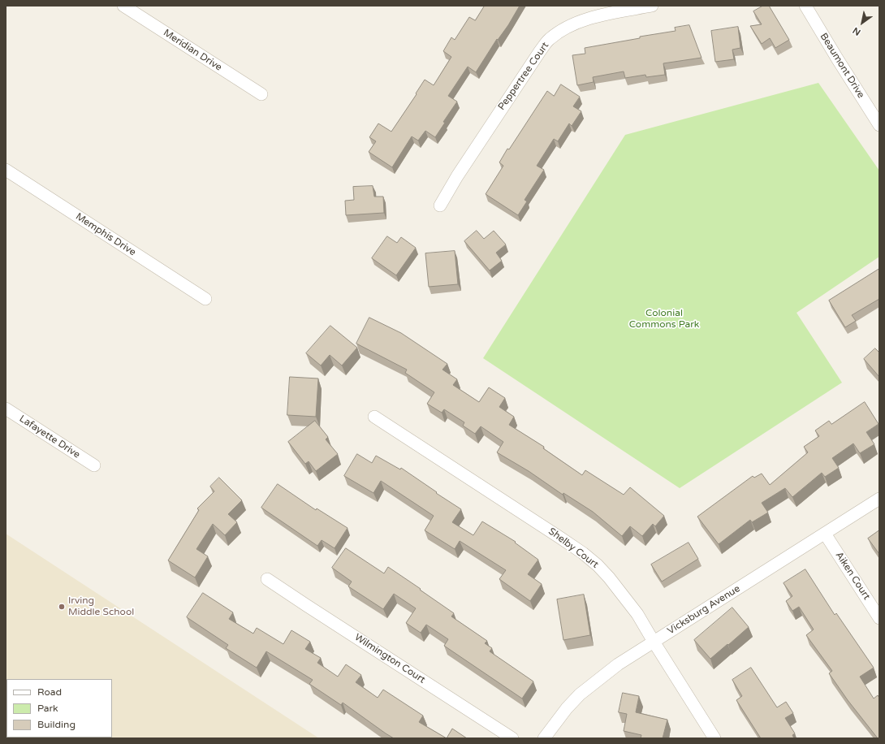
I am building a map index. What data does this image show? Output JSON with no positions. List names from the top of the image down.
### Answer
{
  "streets": {
    "street": [
      "Meridian Drive",
      "Beaumont Drive",
      "Peppertree Court",
      "Memphis Drive",
      "Lafayette Drive",
      "Shelby Court",
      "Aiken Court",
      "Vicksburg Avenue",
      "Wilmington Court"
    ]
  },
  "crossings": [
    ["Shelby Court", "Vicksburg Avenue"],
    ["Aiken Court", "Vicksburg Avenue"]
  ],
  "parks": ["Colonial Commons Park"],
  "places": ["Irving Middle School"],
  "legend": ["Road", "Park", "Building"],
  "north": "bottom left"
}
